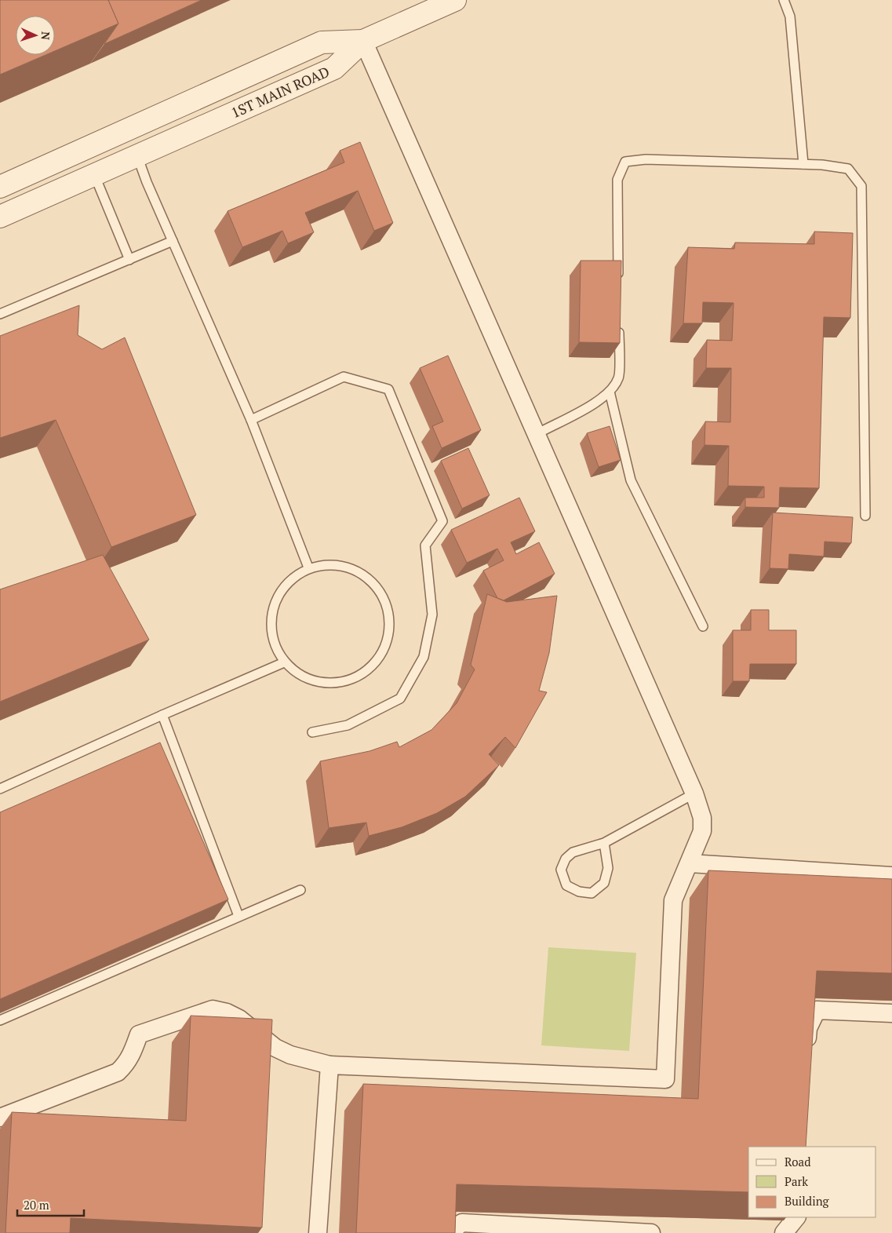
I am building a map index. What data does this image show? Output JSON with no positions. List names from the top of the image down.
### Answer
{
  "streets": {
    "street": ["1ST MAIN ROAD"]
  },
  "legend": ["Road", "Park", "Building"],
  "scale_bar": "20 m",
  "north": "right"
}
